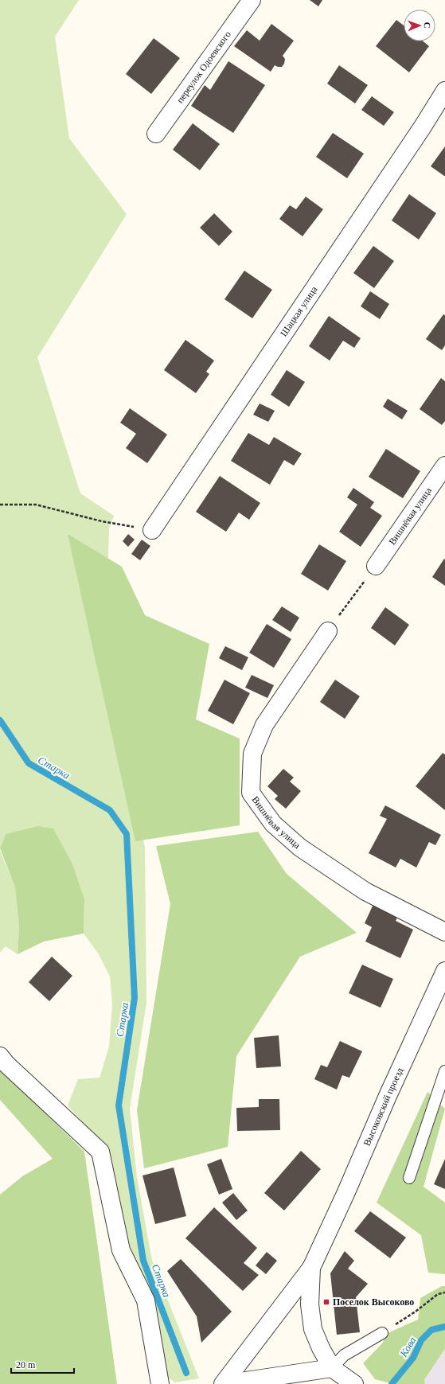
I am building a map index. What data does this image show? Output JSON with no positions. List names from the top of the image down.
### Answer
{
  "streets": {
    "street": [
      "переулок Одоевского",
      "Шацкая улица",
      "Вишнёвая улица",
      "Высоковский проезд"
    ]
  },
  "water": ["Старка", "Кова"],
  "places": {
    "transit": ["Поселок Высоково"]
  },
  "scale_bar": "20 m",
  "north": "right"
}
